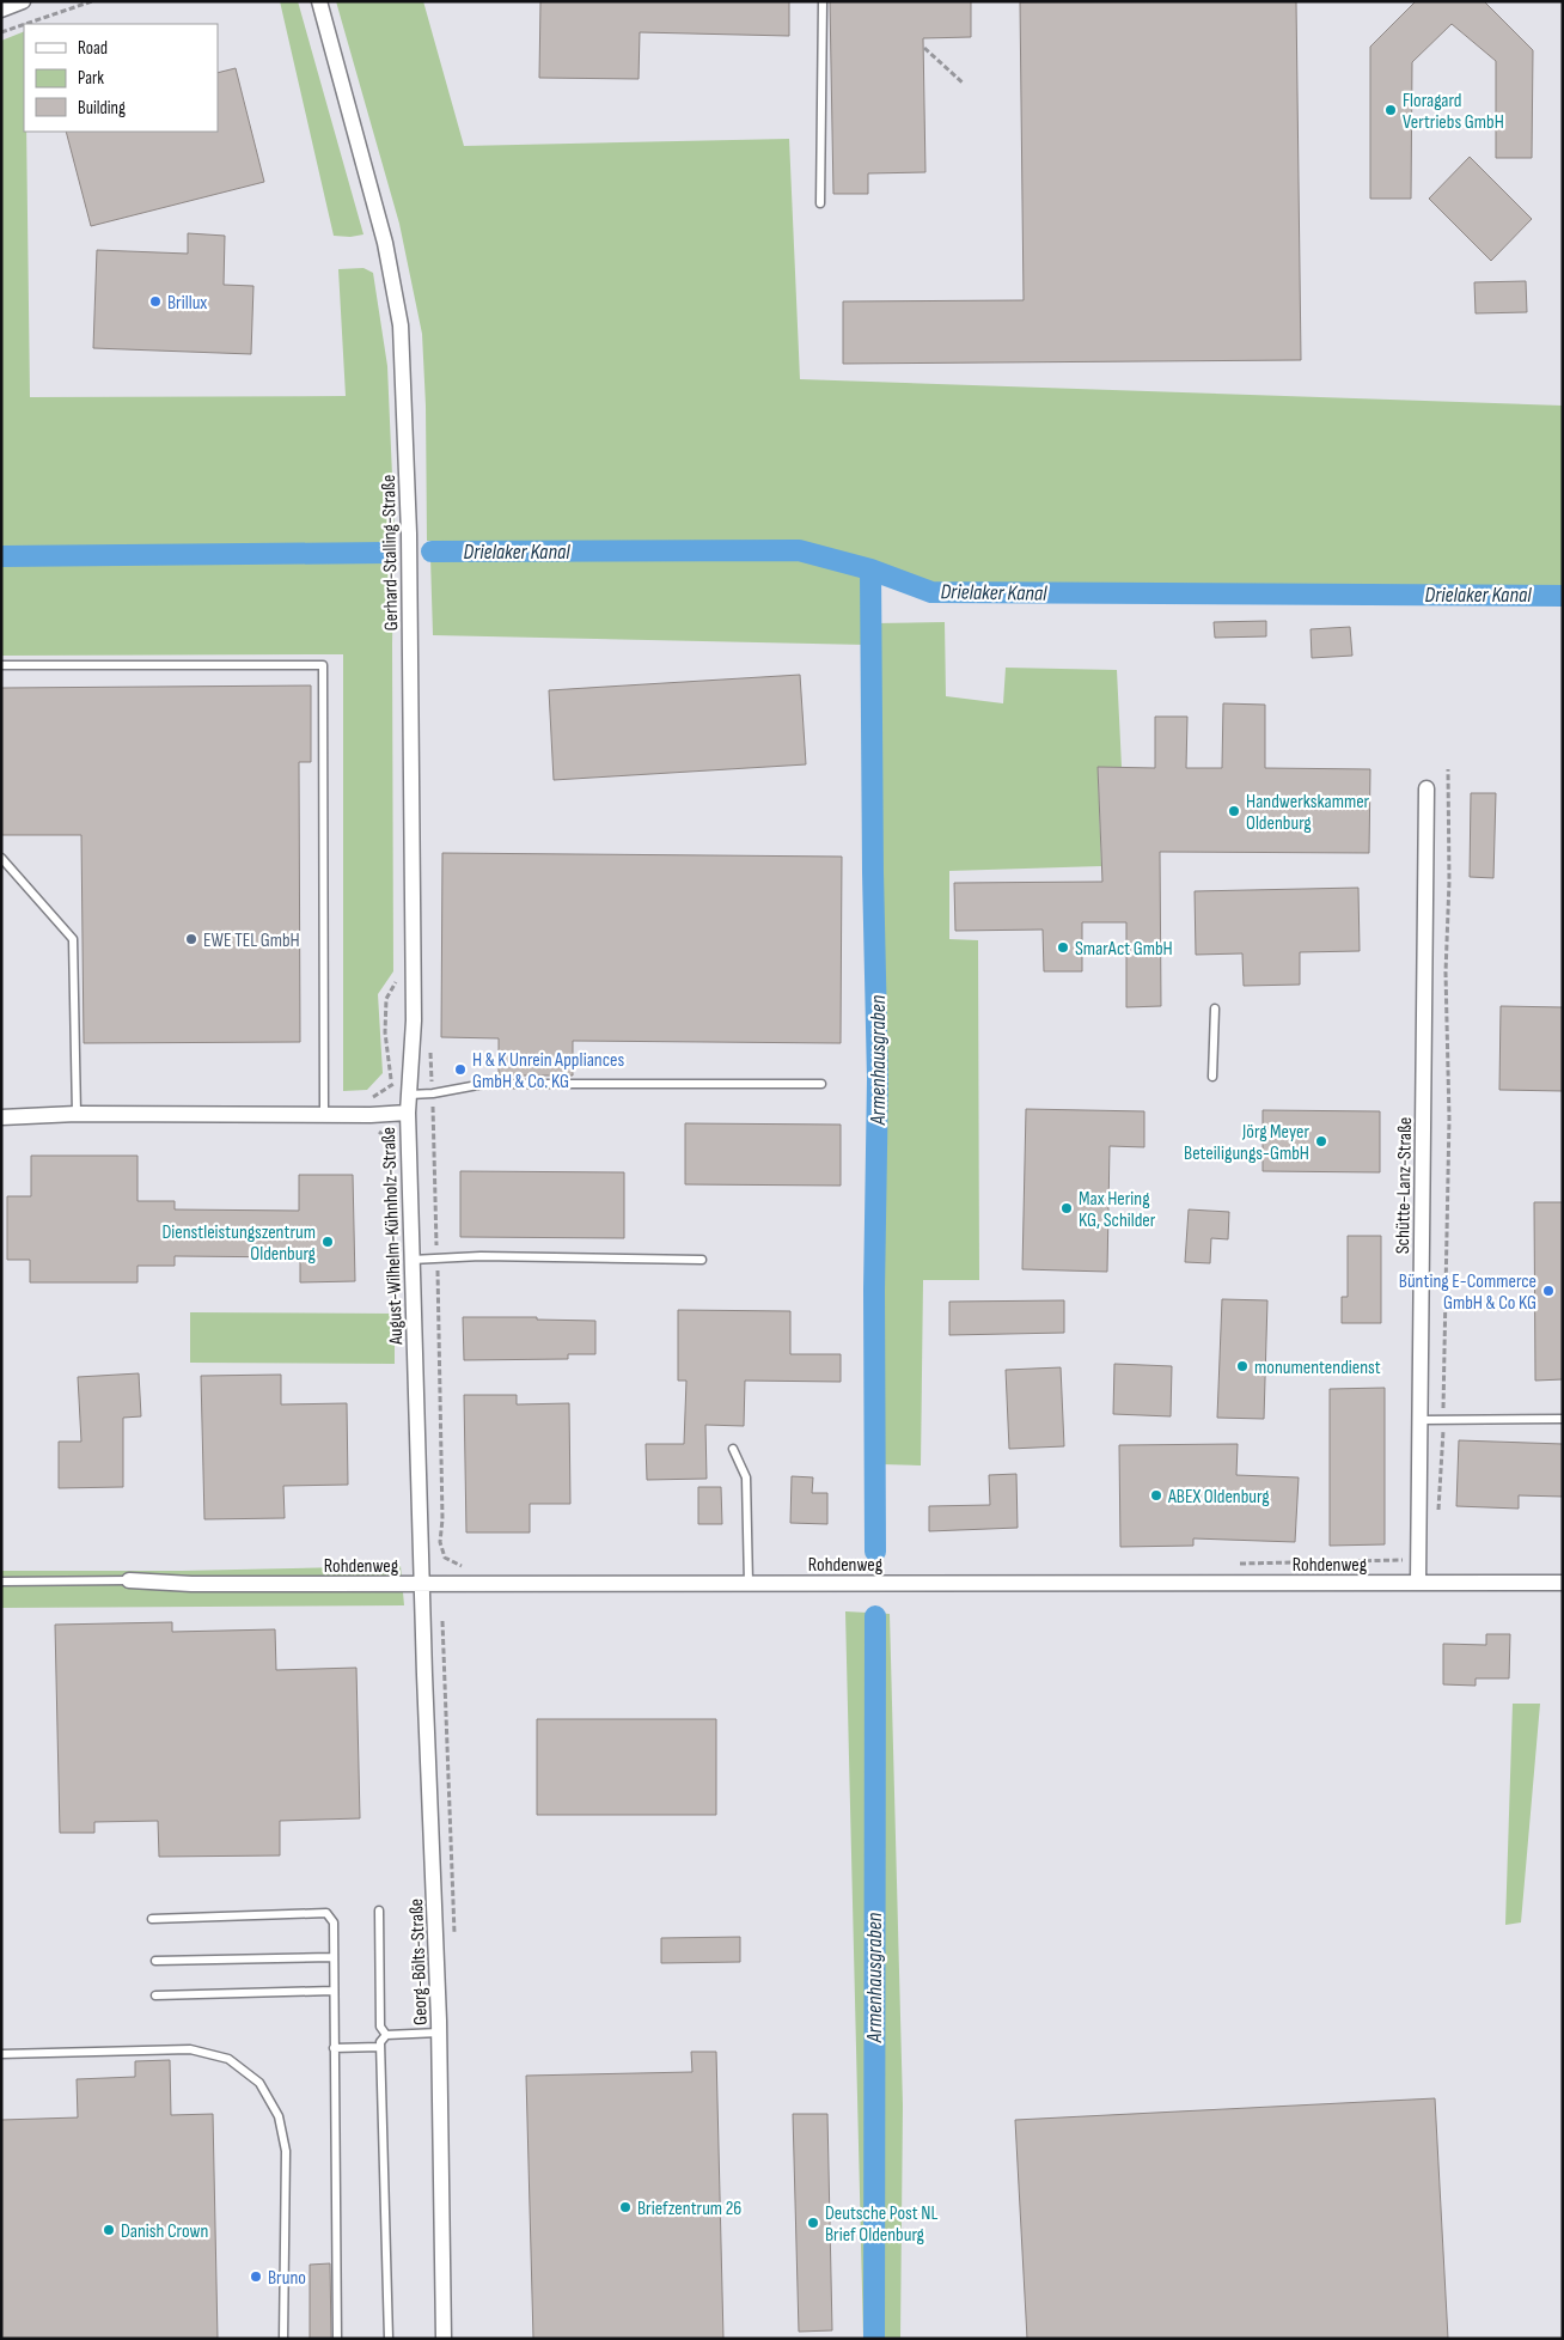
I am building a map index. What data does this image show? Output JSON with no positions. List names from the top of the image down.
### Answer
{
  "streets": {
    "street": [
      "Gerhard-Stalling-Straße",
      "Schütte-Lanz-Straße",
      "August-Wilhelm-Kühnholz-Straße",
      "Rohdenweg",
      "Georg-Bölts-Straße"
    ]
  },
  "crossings": [
    ["Gerhard-Stalling-Straße", "August-Wilhelm-Kühnholz-Straße"],
    ["Schütte-Lanz-Straße", "Rohdenweg"],
    ["August-Wilhelm-Kühnholz-Straße", "Rohdenweg"],
    ["August-Wilhelm-Kühnholz-Straße", "Georg-Bölts-Straße"],
    ["Rohdenweg", "Georg-Bölts-Straße"]
  ],
  "water": ["Drielaker Kanal", "Armenhausgraben"],
  "places": [
    "Floragard Vertriebs GmbH",
    "Brillux",
    "Handwerkskammer Oldenburg",
    "EWE TEL GmbH",
    "SmarAct GmbH",
    "H & K Unrein Appliances GmbH & Co. KG",
    "Jörg Meyer Beteiligungs-GmbH",
    "Max Hering KG, Schilder",
    "Dienstleistungszentrum Oldenburg",
    "Bünting E-Commerce GmbH & Co KG",
    "monumentendienst",
    "ABEX Oldenburg",
    "Briefzentrum 26",
    "Deutsche Post NL Brief Oldenburg",
    "Danish Crown",
    "Bruno"
  ],
  "legend": ["Road", "Park", "Building"]
}
